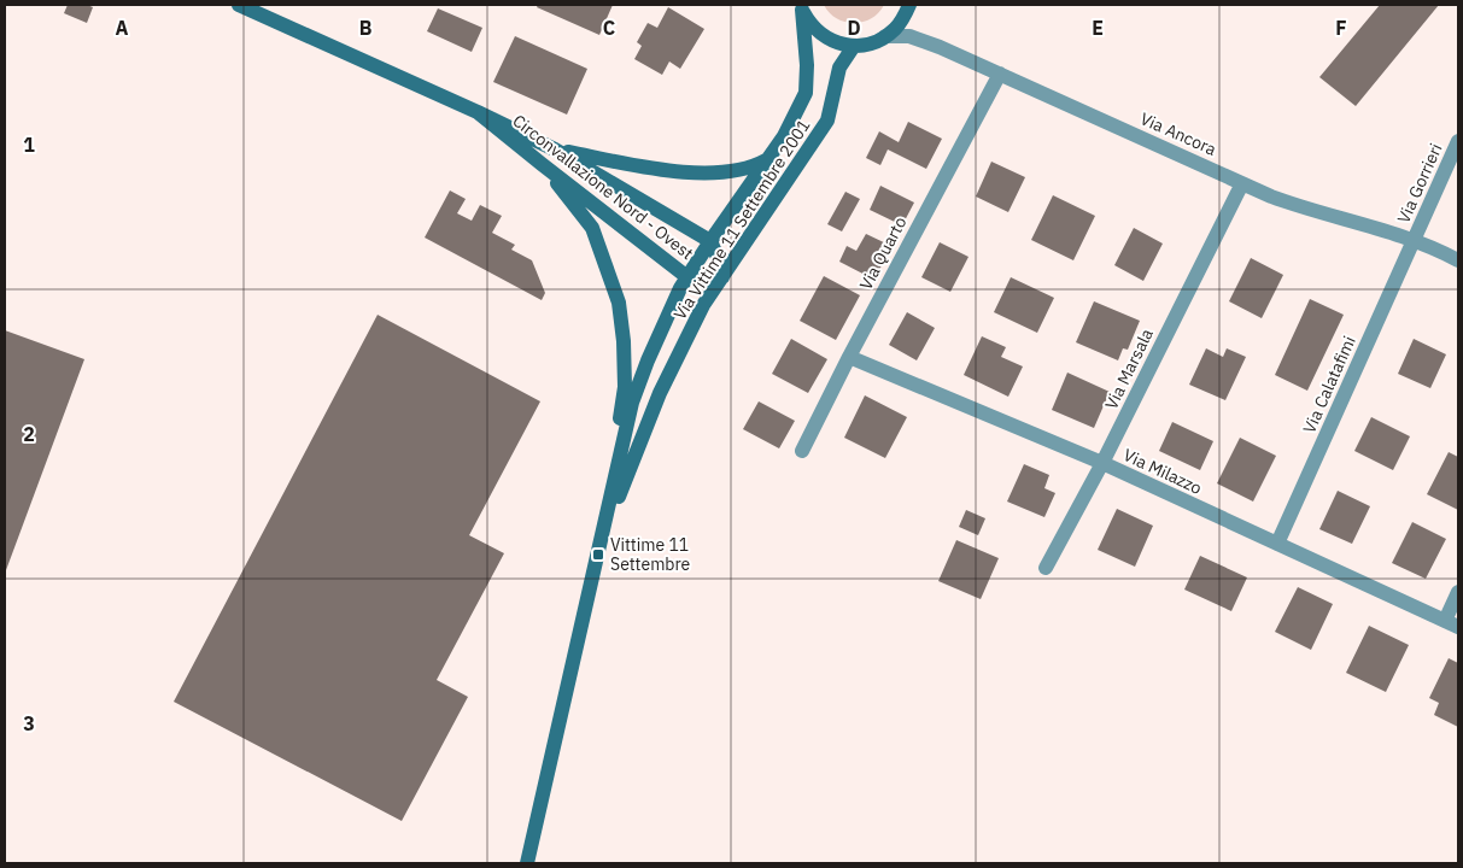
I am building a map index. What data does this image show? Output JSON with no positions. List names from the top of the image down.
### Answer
{
  "streets": {
    "main road": ["Via Ancora", "Circonvallazione Nord - Ovest", "Via Vittime 11 Settembre 2001"],
    "street": [
      "Via Gorrieri",
      "Via Quarto",
      "Via Marsala",
      "Via Calatafimi",
      "Via Milazzo"
    ]
  },
  "crossings": [
    ["Via Ancora", "Via Gorrieri"],
    ["Via Ancora", "Via Vittime 11 Settembre 2001"],
    ["Via Ancora", "Via Quarto"],
    ["Via Ancora", "Via Marsala"],
    ["Via Ancora", "Via Calatafimi"],
    ["Via Gorrieri", "Via Calatafimi"],
    ["Circonvallazione Nord - Ovest", "Via Vittime 11 Settembre 2001"],
    ["Via Quarto", "Via Milazzo"],
    ["Via Marsala", "Via Milazzo"],
    ["Via Calatafimi", "Via Milazzo"]
  ],
  "places": {
    "transit": ["Vittime 11 Settembre"]
  },
  "grid": {
    "columns": [
      "A",
      "B",
      "C",
      "D",
      "E",
      "F"
    ],
    "rows": ["1", "2", "3"]
  }
}
